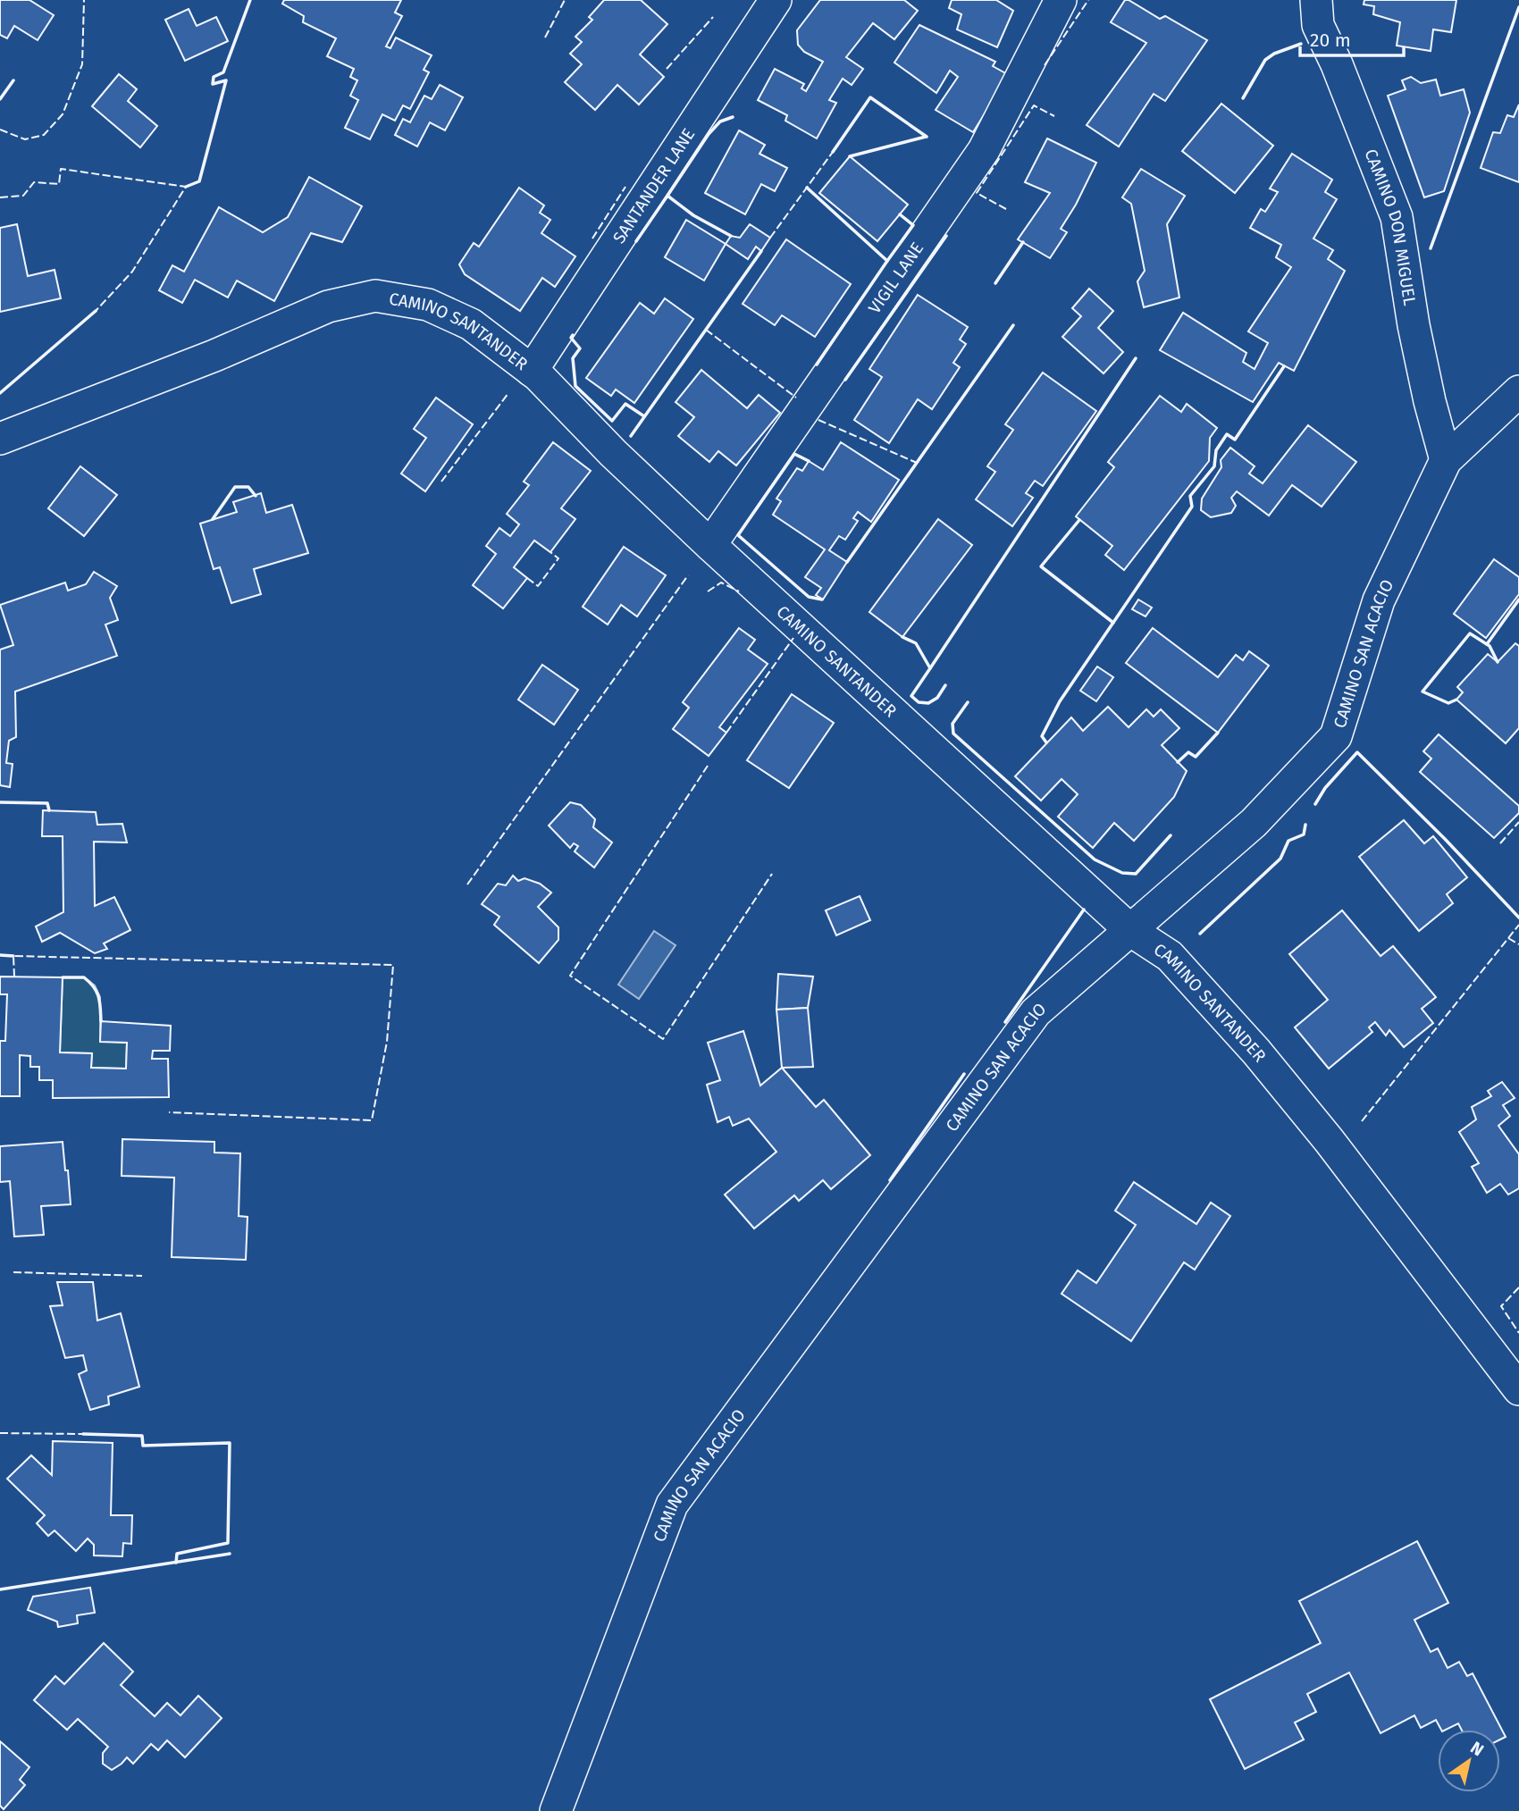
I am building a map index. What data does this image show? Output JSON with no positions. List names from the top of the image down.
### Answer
{
  "streets": {
    "street": [
      "SANTANDER LANE",
      "CAMINO DON MIGUEL",
      "VIGIL LANE",
      "CAMINO SANTANDER",
      "CAMINO SAN ACACIO"
    ]
  },
  "crossings": [
    ["SANTANDER LANE", "CAMINO SANTANDER"],
    ["CAMINO DON MIGUEL", "CAMINO SAN ACACIO"],
    ["VIGIL LANE", "CAMINO SANTANDER"],
    ["CAMINO SANTANDER", "CAMINO SAN ACACIO"]
  ],
  "scale_bar": "20 m",
  "north": "top right"
}
